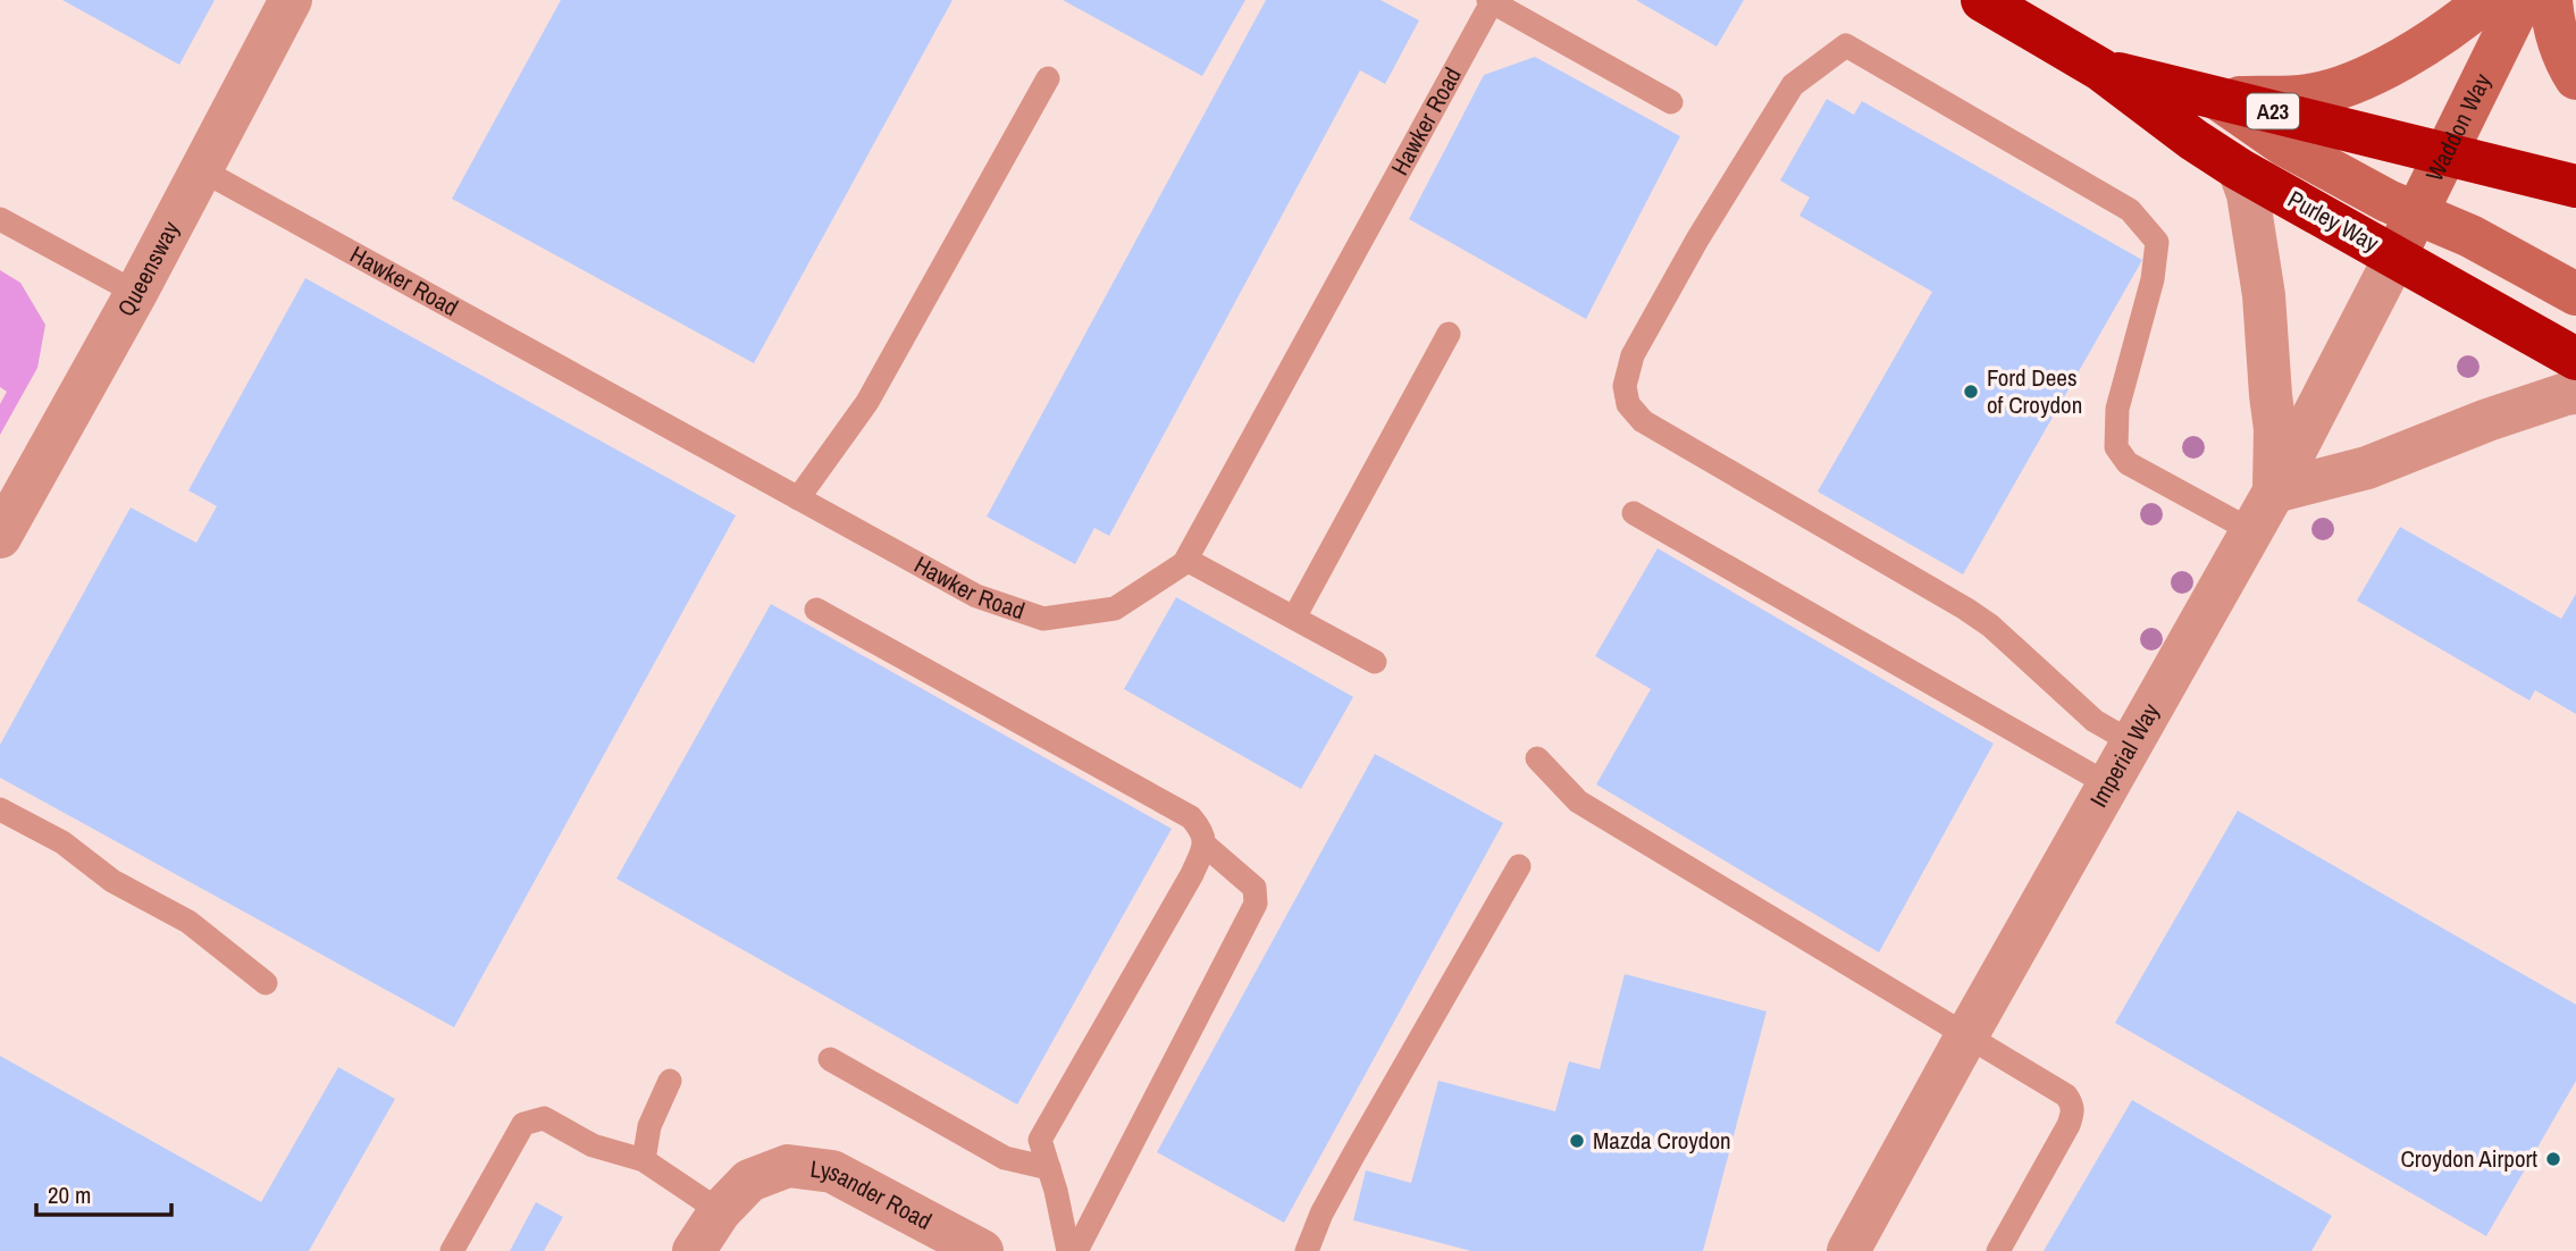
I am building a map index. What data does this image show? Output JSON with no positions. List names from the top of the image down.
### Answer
{
  "streets": {
    "highway": ["A23", "Purley Way"],
    "street": [
      "Waddon Way",
      "Queensway",
      "Imperial Way",
      "Lysander Road"
    ],
    "lane": ["Hawker Road"]
  },
  "crossings": [
    ["Hawker Road", "Queensway"],
    ["Waddon Way", "Purley Way"],
    ["Waddon Way", "Imperial Way"],
    ["Purley Way", "Imperial Way"]
  ],
  "places": ["Ford Dees of Croydon", "Mazda Croydon", "Croydon Airport"],
  "scale_bar": "20 m"
}
